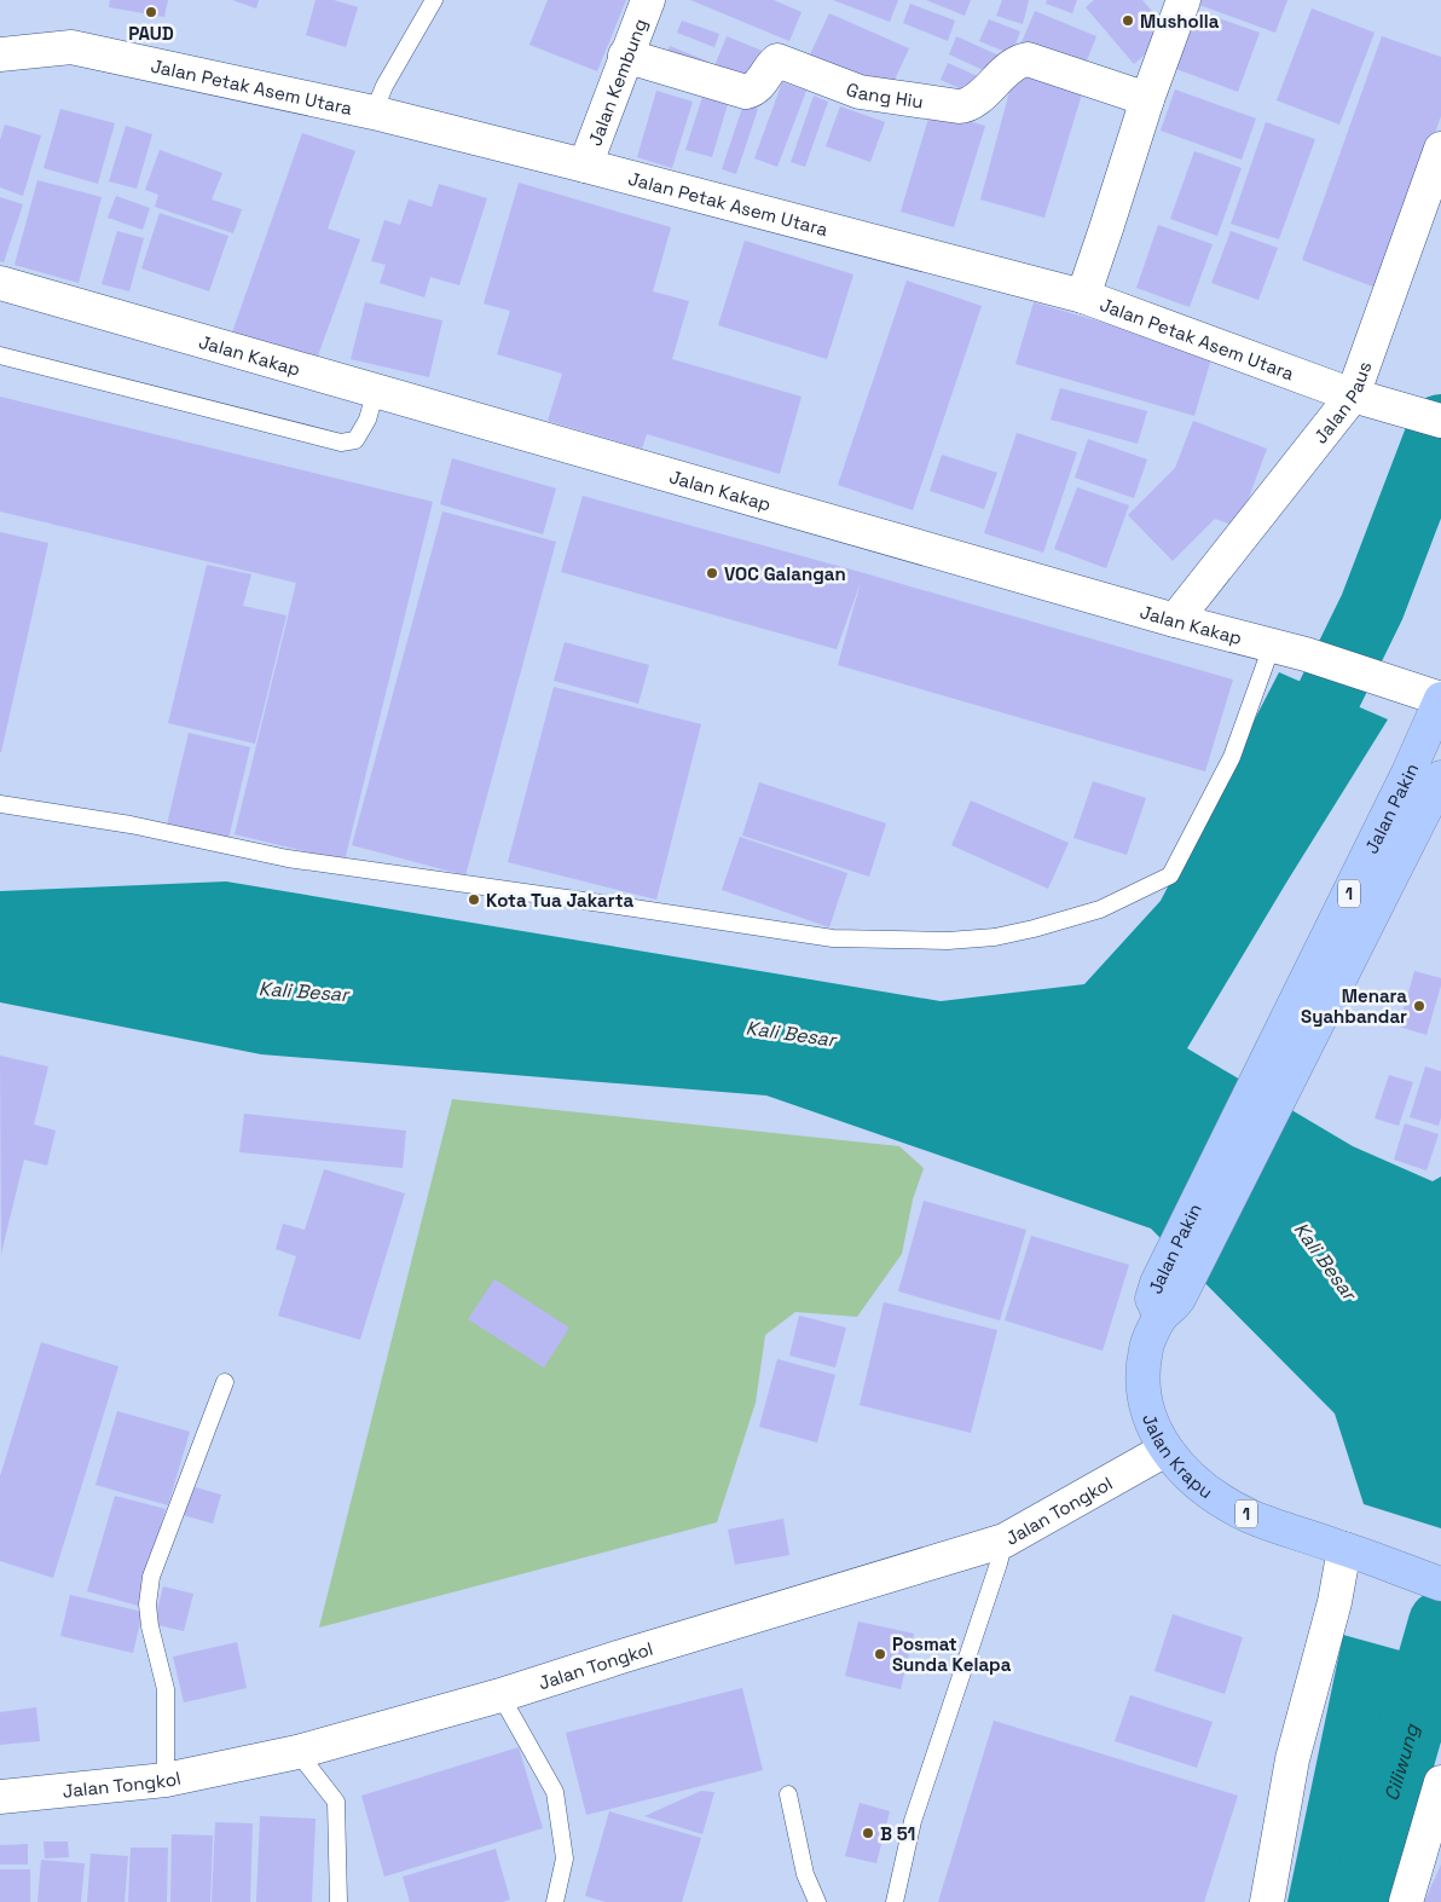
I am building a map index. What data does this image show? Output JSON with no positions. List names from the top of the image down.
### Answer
{
  "streets": {
    "highway": ["Jalan Pakin", "1", "Jalan Krapu"],
    "street": [
      "Jalan Kembung",
      "Jalan Petak Asem Utara",
      "Gang Hiu",
      "Jalan Kakap",
      "Jalan Paus",
      "Jalan Tongkol"
    ]
  },
  "crossings": [
    ["Jalan Kembung", "Jalan Petak Asem Utara"],
    ["Jalan Kembung", "Gang Hiu"],
    ["Jalan Petak Asem Utara", "Jalan Paus"],
    ["Jalan Kakap", "Jalan Paus"],
    ["Jalan Kakap", "Jalan Pakin"],
    ["Jalan Pakin", "Jalan Krapu"],
    ["Jalan Krapu", "Jalan Tongkol"]
  ],
  "water": ["Kali Besar", "Ciliwung"],
  "places": [
    "PAUD",
    "Musholla",
    "VOC Galangan",
    "Kota Tua Jakarta",
    "Menara Syahbandar",
    "Posmat Sunda Kelapa",
    "B 51"
  ]
}
